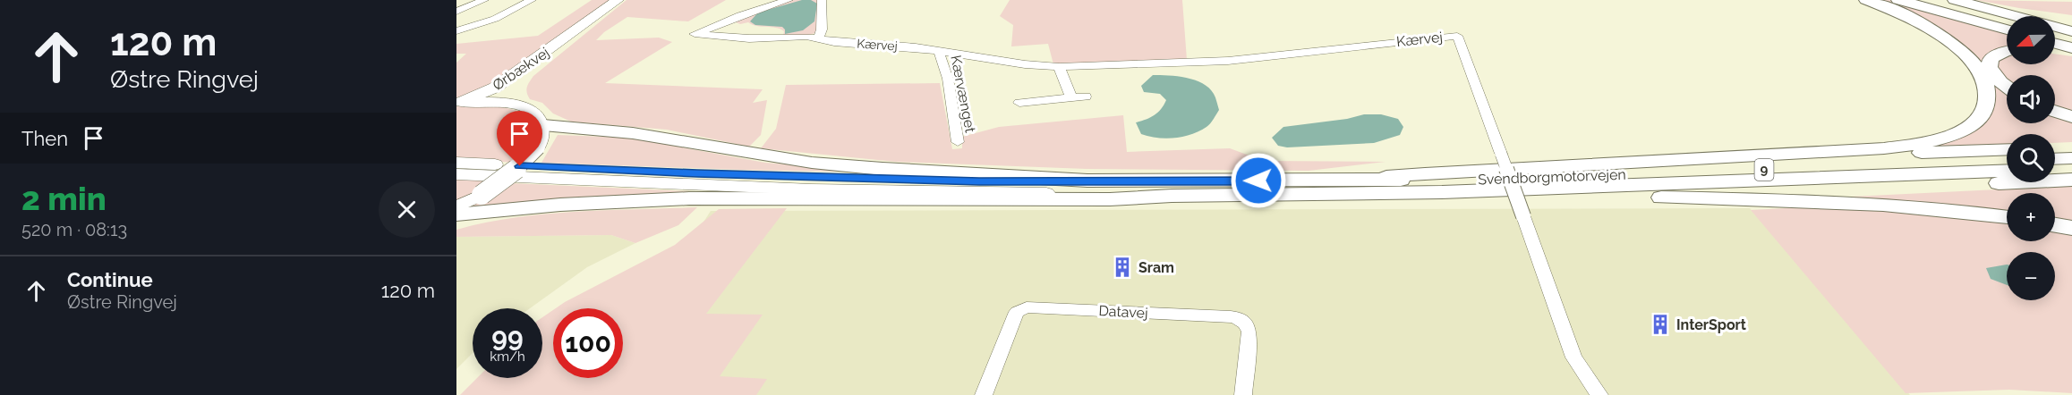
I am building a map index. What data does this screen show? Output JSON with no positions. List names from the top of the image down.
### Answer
{
  "streets": {
    "highway": ["9", "Svendborgmotorvejen"],
    "main road": ["Ørbækvej"],
    "street": ["Kærvej", "Kærvænget", "Datavej"]
  },
  "crossings": [
    ["Kærvej", "Kærvænget"]
  ],
  "places": {
    "building": ["Sram", "InterSport"]
  },
  "north": "left",
  "page": {
    "turn": ["120 m", "Østre Ringvej"],
    "map_buttons": ["+", "−"],
    "then": "Then",
    "heading": ["2 min", "520 m · 08:13"],
    "list": [
      {
        "name": "Continue",
        "note": "Østre Ringvej",
        "value": "120 m"
      }
    ],
    "speed": "99 km/h",
    "limit": "100"
  }
}
